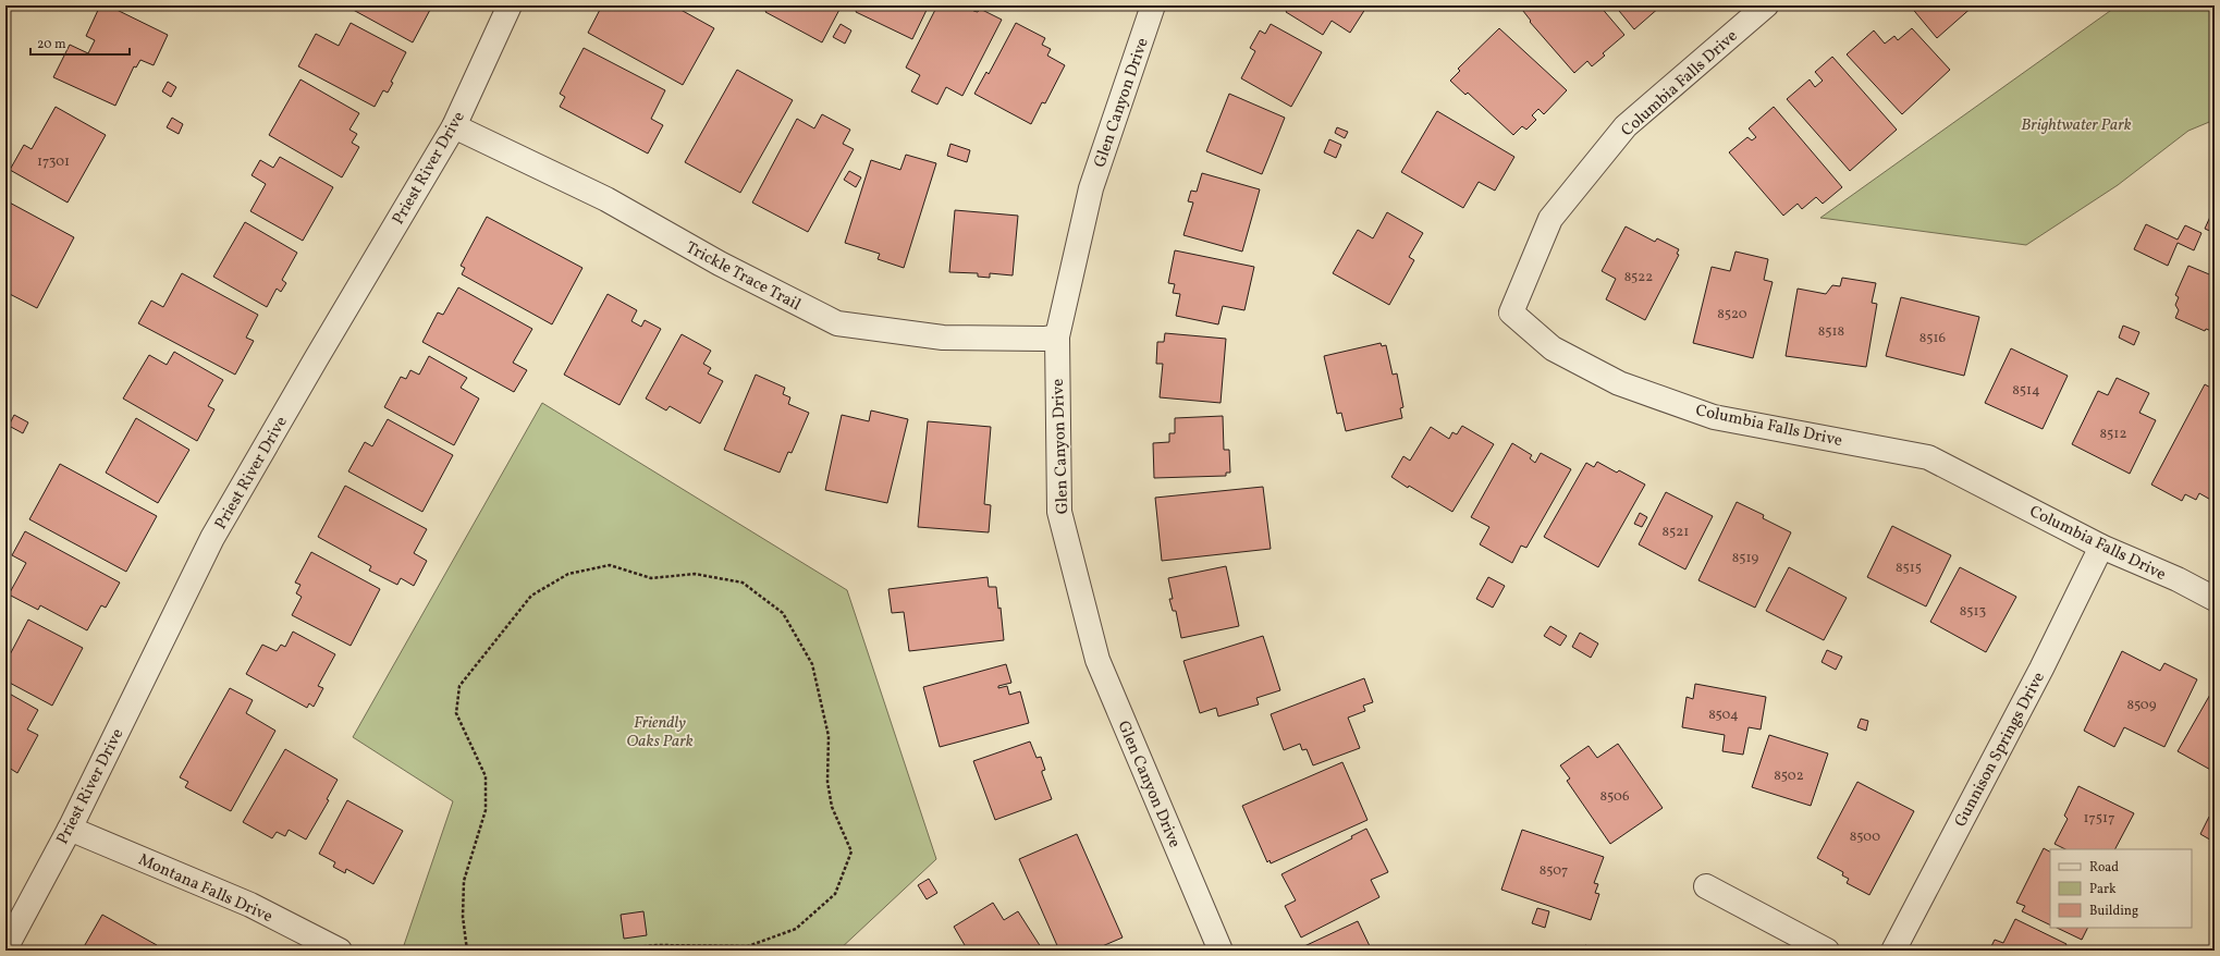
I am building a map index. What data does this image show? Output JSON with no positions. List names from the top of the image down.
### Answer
{
  "streets": {
    "street": [
      "Columbia Falls Drive",
      "Glen Canyon Drive",
      "Priest River Drive",
      "Trickle Trace Trail",
      "Gunnison Springs Drive",
      "Montana Falls Drive"
    ]
  },
  "crossings": [
    ["Columbia Falls Drive", "Gunnison Springs Drive"],
    ["Glen Canyon Drive", "Trickle Trace Trail"],
    ["Priest River Drive", "Trickle Trace Trail"],
    ["Priest River Drive", "Montana Falls Drive"]
  ],
  "parks": ["Brightwater Park", "Friendly Oaks Park"],
  "house_numbers": [
    "17301",
    "8522",
    "8520",
    "8518",
    "8516",
    "8514",
    "8512",
    "8521",
    "8519",
    "8515",
    "8513",
    "8509",
    "8504",
    "8502",
    "8506",
    "17517",
    "8500",
    "8507"
  ],
  "legend": ["Road", "Park", "Building"],
  "scale_bar": "20 m"
}
